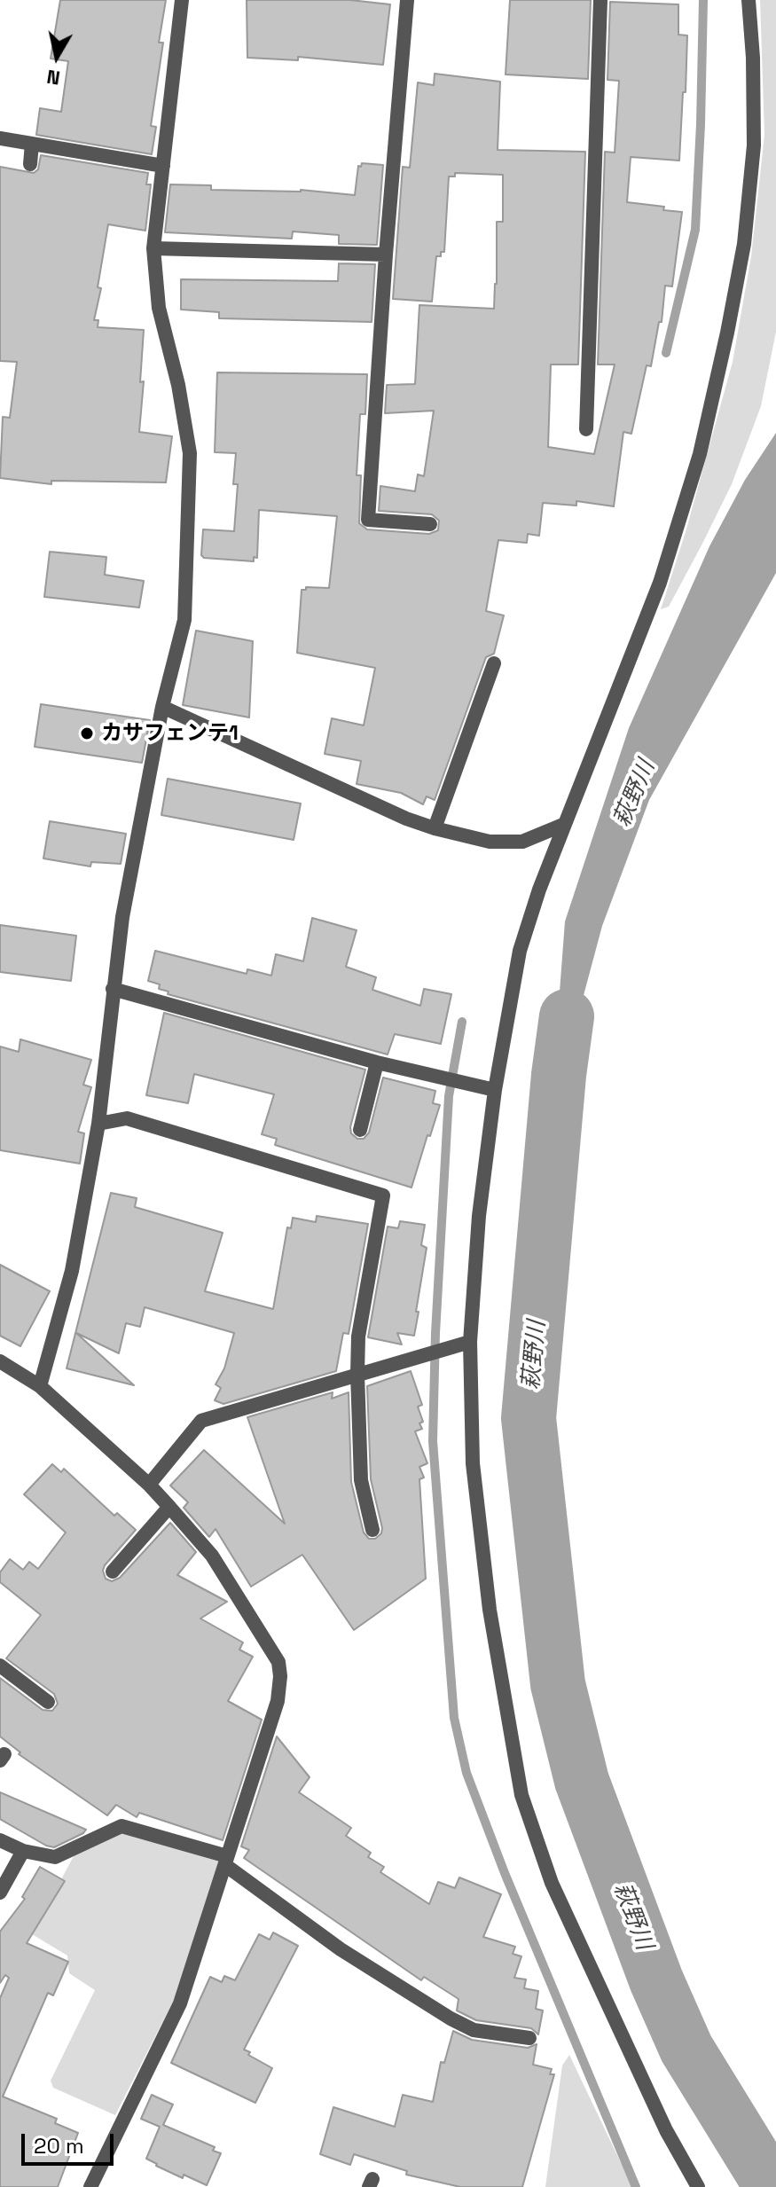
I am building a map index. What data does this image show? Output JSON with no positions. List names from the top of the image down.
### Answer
{
  "water": ["萩野川"],
  "places": ["カサフェンテ1"],
  "scale_bar": "20 m",
  "north": "bottom"
}
